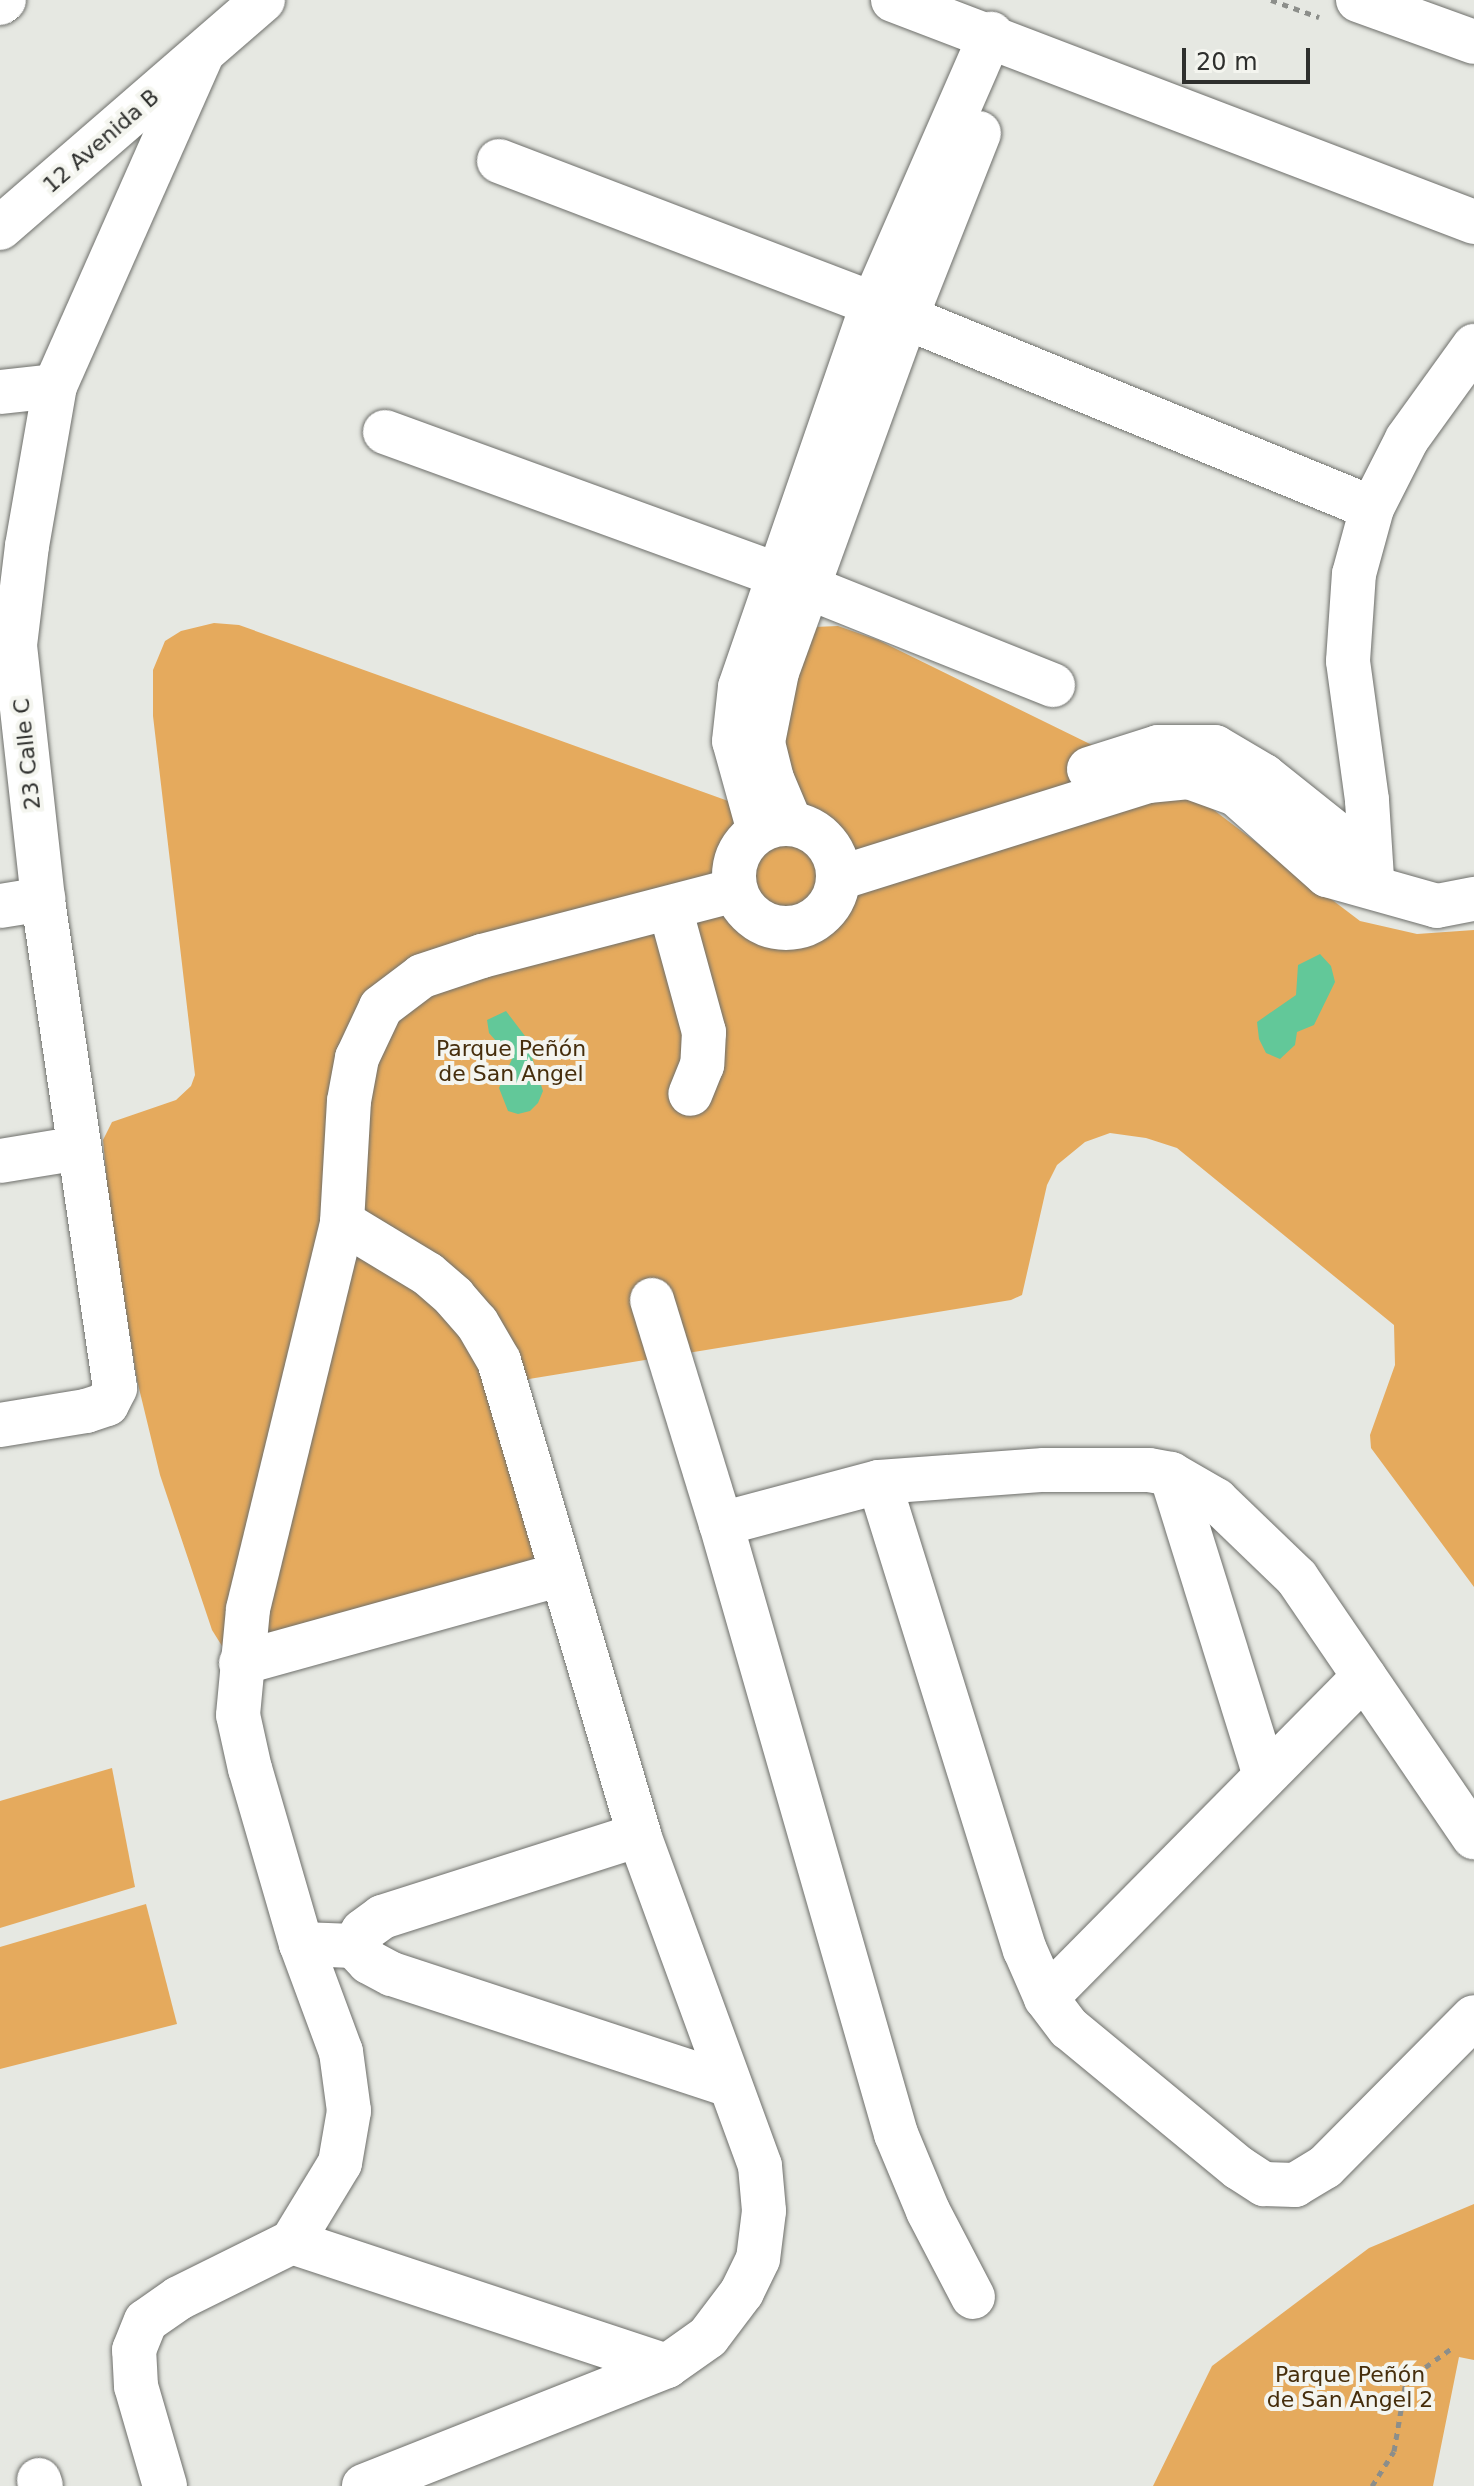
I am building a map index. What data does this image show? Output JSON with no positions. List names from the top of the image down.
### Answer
{
  "streets": {
    "street": ["12 Avenida B", "23 Calle C"]
  },
  "crossings": [
    ["12 Avenida B", "23 Calle C"]
  ],
  "parks": ["Parque Peñón de San Angel", "Parque Peñón de San Angel 2"],
  "scale_bar": "20 m"
}
